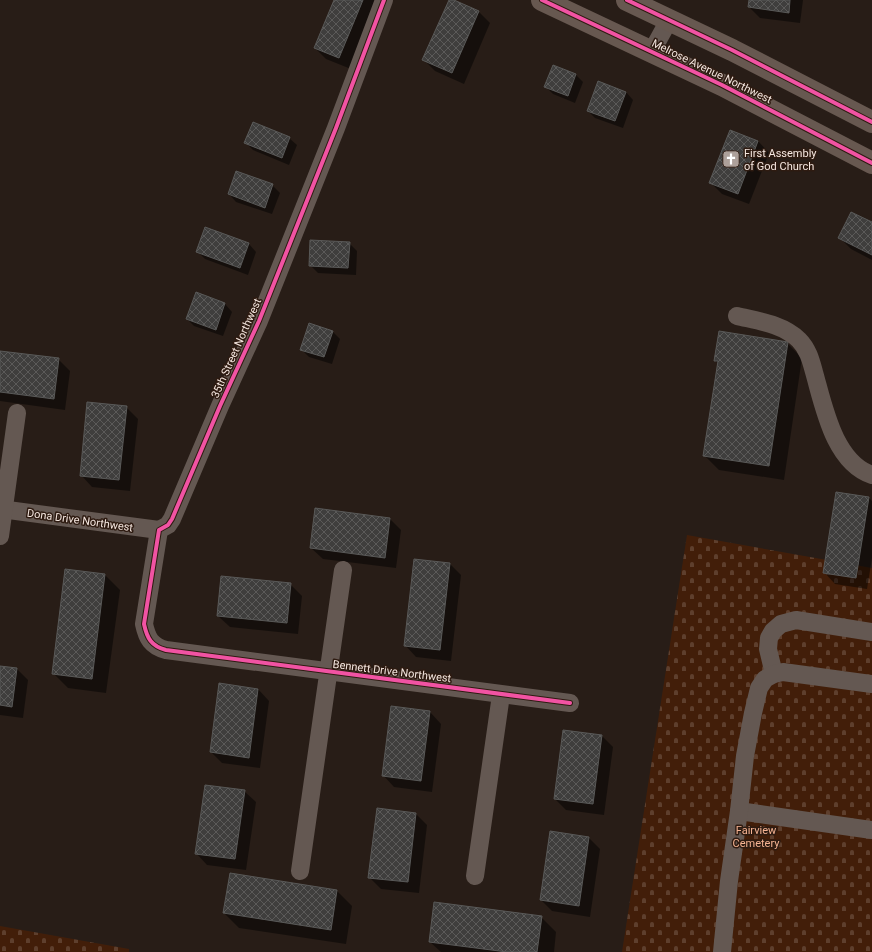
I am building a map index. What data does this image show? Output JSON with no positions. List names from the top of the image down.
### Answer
{
  "streets": {
    "main road": ["Melrose Avenue Northwest"],
    "street": ["35th Street Northwest", "Dona Drive Northwest", "Bennett Drive Northwest"]
  },
  "crossings": [
    ["35th Street Northwest", "Dona Drive Northwest"],
    ["35th Street Northwest", "Bennett Drive Northwest"],
    ["Dona Drive Northwest", "Bennett Drive Northwest"]
  ],
  "parks": ["Fairview Cemetery"],
  "places": {
    "church": ["First Assembly of God Church"]
  }
}
